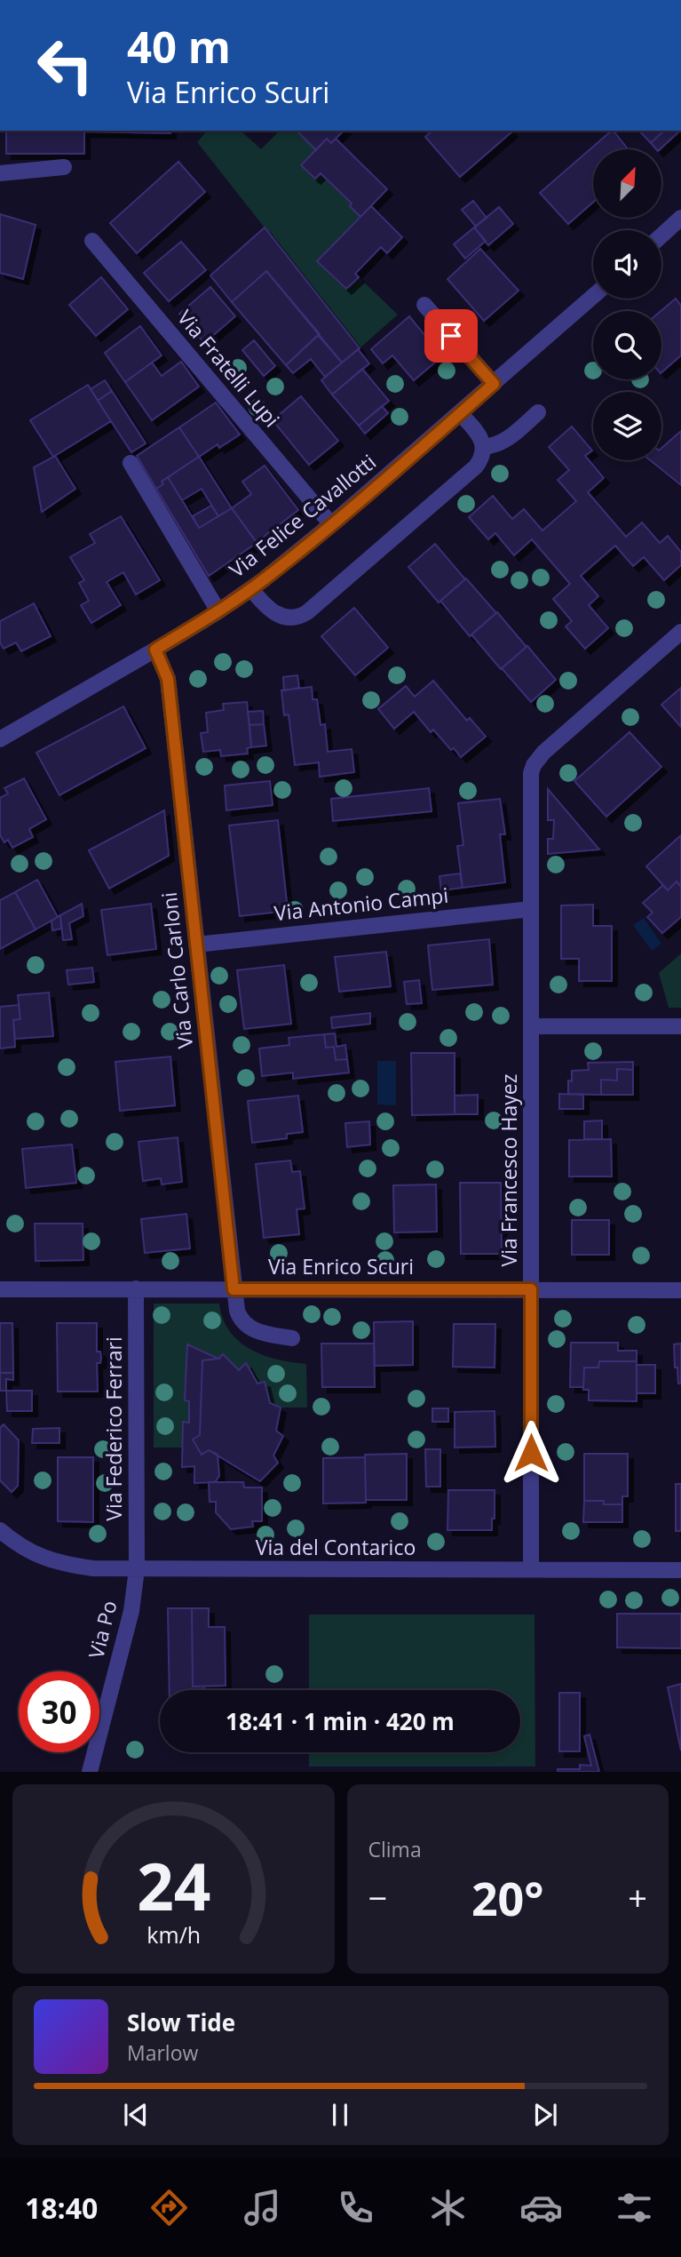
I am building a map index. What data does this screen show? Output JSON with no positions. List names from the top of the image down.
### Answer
{
  "streets": {
    "street": [
      "Via Fratelli Lupi",
      "Via Felice Cavallotti",
      "Via Antonio Campi",
      "Via Carlo Carloni",
      "Via Francesco Hayez",
      "Via Enrico Scuri",
      "Via Federico Ferrari",
      "Via del Contarico",
      "Via Po"
    ]
  },
  "crossings": [
    ["Via Fratelli Lupi", "Via Felice Cavallotti"],
    ["Via Felice Cavallotti", "Via Carlo Carloni"],
    ["Via Antonio Campi", "Via Carlo Carloni"],
    ["Via Antonio Campi", "Via Francesco Hayez"],
    ["Via Carlo Carloni", "Via Enrico Scuri"],
    ["Via Francesco Hayez", "Via Enrico Scuri"],
    ["Via Francesco Hayez", "Via del Contarico"],
    ["Via Enrico Scuri", "Via Federico Ferrari"],
    ["Via Federico Ferrari", "Via del Contarico"],
    ["Via Federico Ferrari", "Via Po"],
    ["Via del Contarico", "Via Po"]
  ],
  "north": "top right",
  "page": {
    "turn": ["40 m", "Via Enrico Scuri"],
    "limit": "30",
    "trip": "18:41 · 1 min · 420 m",
    "tile": "Clima",
    "heat": ["−", "20°", "+"],
    "song": ["Slow Tide", "Marlow"],
    "tabs": "18:40",
    "gauge": ["24", "km/h"]
  }
}
